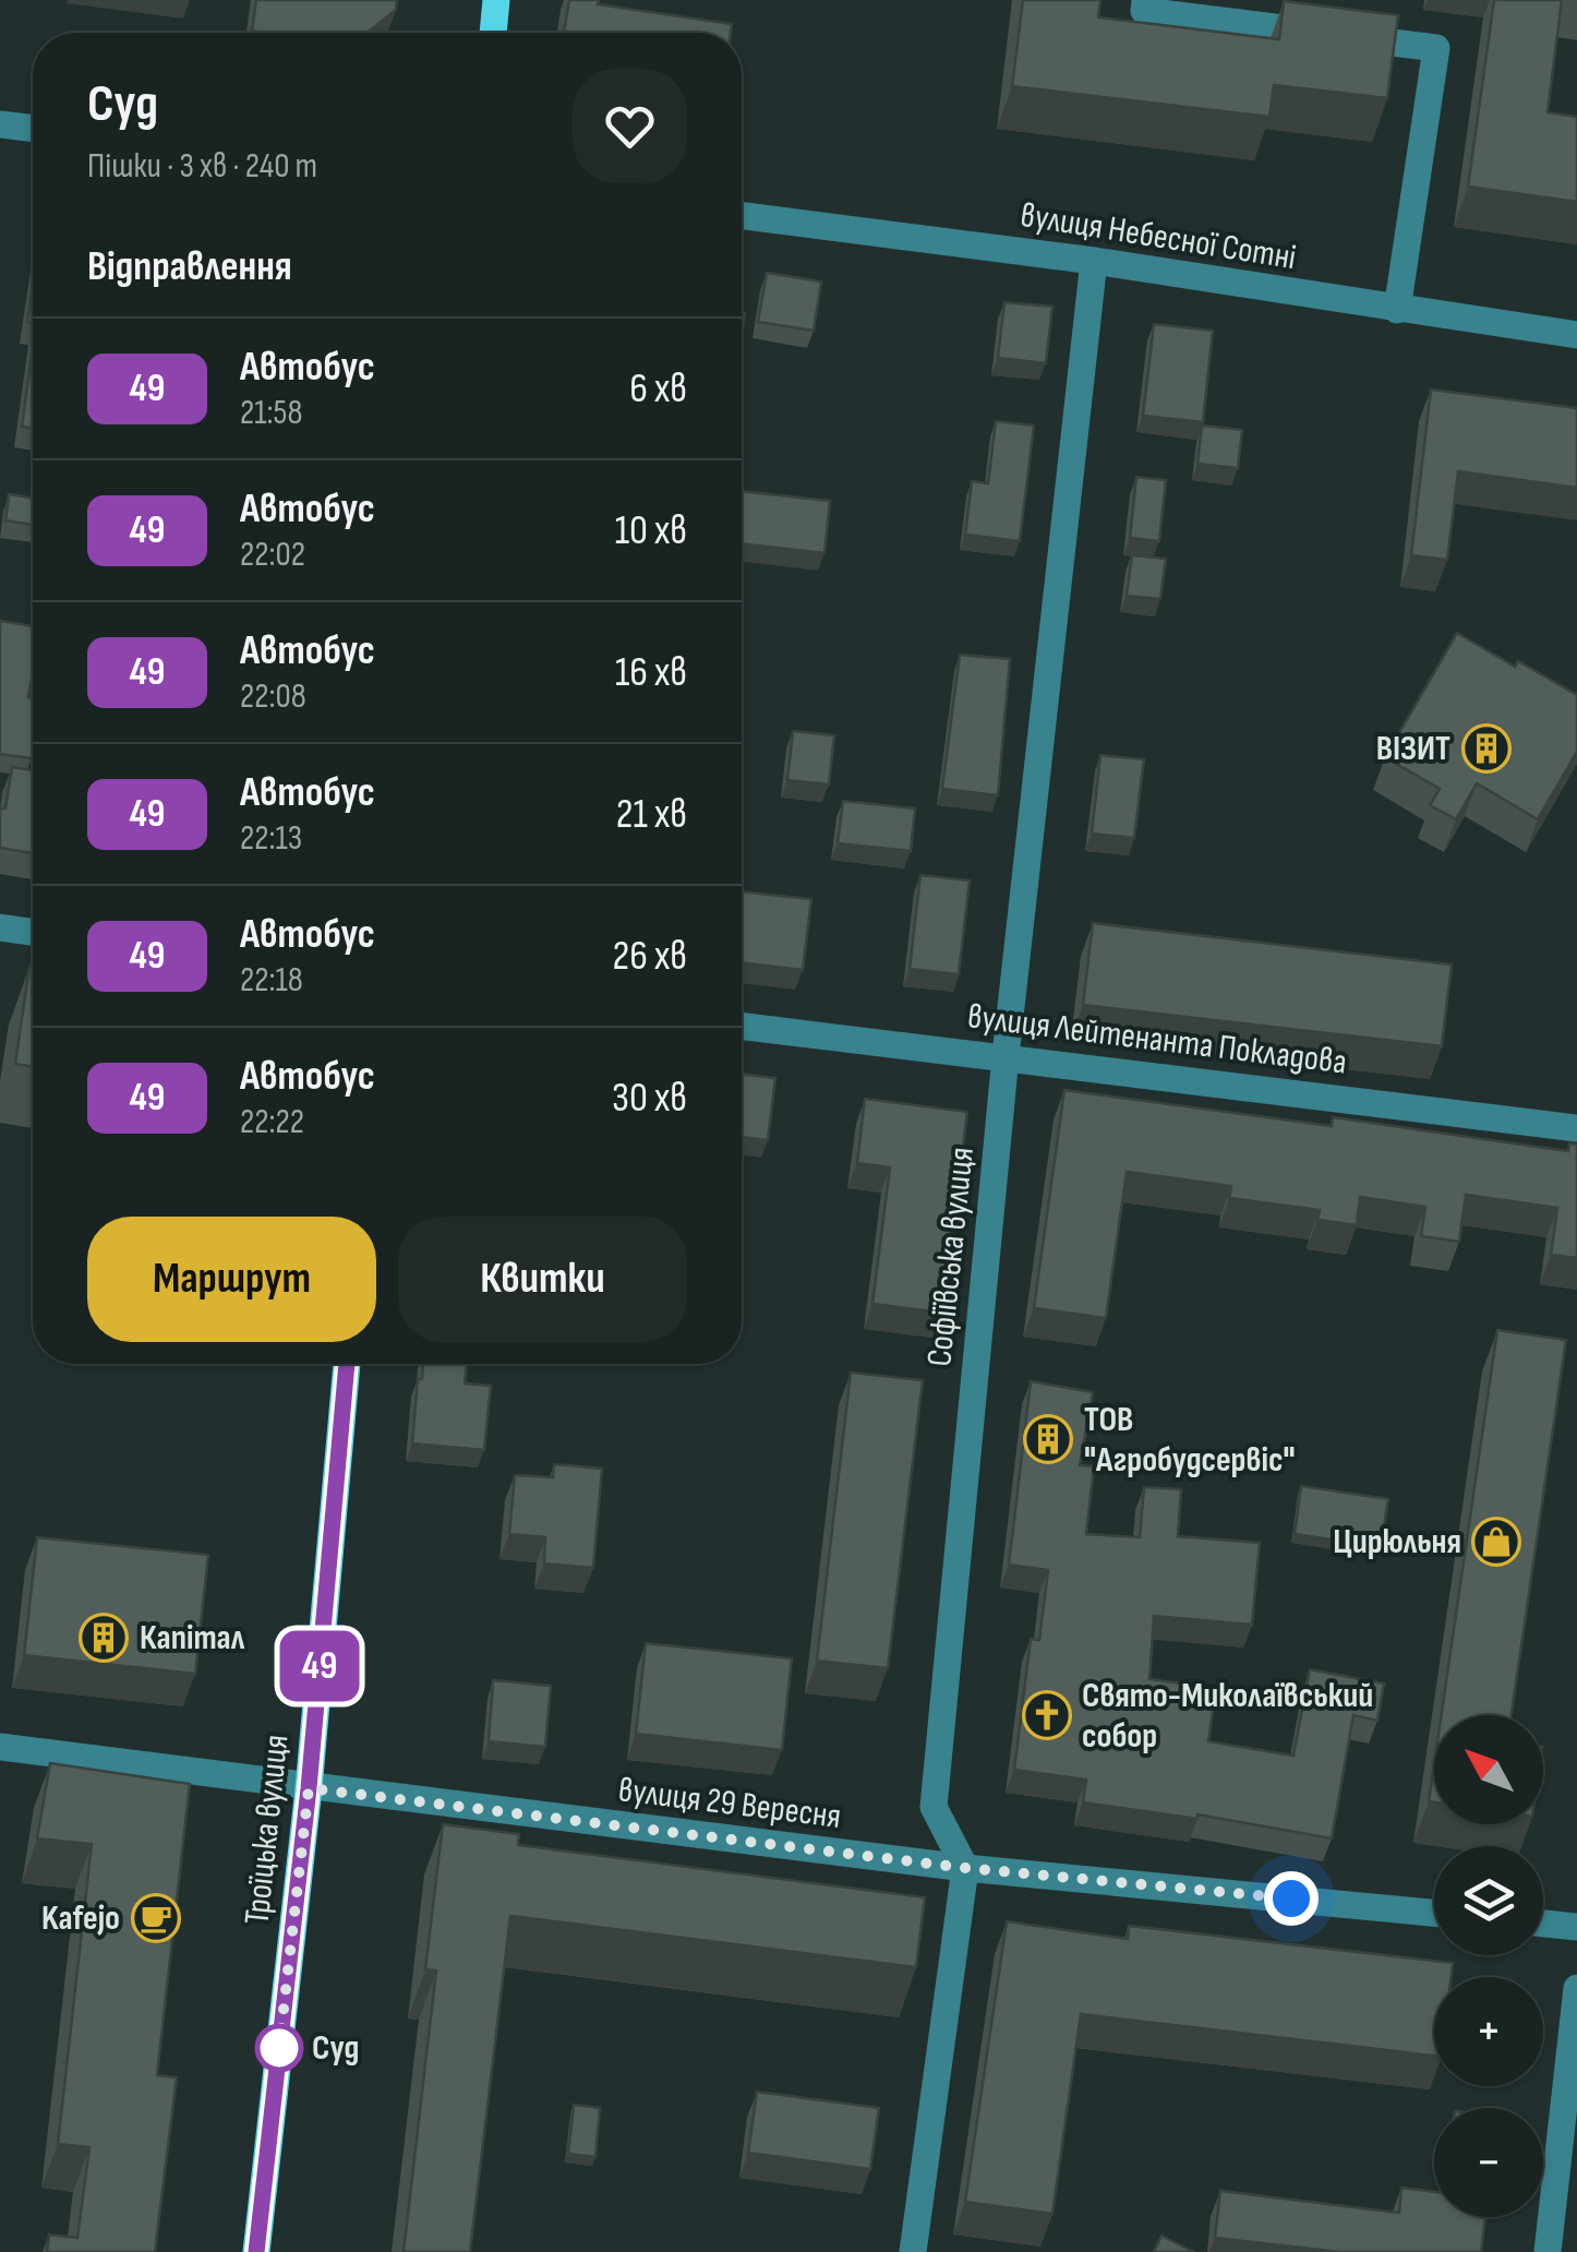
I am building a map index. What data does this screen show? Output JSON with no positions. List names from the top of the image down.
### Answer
{
  "streets": {
    "main road": ["Троїцька вулиця"],
    "street": [
      "вулиця Небесної Сотні",
      "вулиця Лейтенанта Покладова",
      "Софіївська вулиця",
      "вулиця 29 Вересня"
    ]
  },
  "crossings": [
    ["вулиця Небесної Сотні", "Софіївська вулиця"],
    ["вулиця Лейтенанта Покладова", "Софіївська вулиця"],
    ["Софіївська вулиця", "вулиця 29 Вересня"],
    ["вулиця 29 Вересня", "Троїцька вулиця"]
  ],
  "places": {
    "building": ["ВІЗИТ", "ТОВ \"Агробудсервіс\"", "Капітал"],
    "shop": ["Цирюльня"],
    "church": ["Свято-Миколаївський собор"],
    "cafe": ["Kafejo"],
    "other": ["Суд"]
  },
  "lines": ["bus line 49"],
  "north": "top left",
  "page": {
    "on_map": "49",
    "heading": [
      ["Суд", "Пішки · 3 хв · 240 m"],
      "Відправлення"
    ],
    "list": [
      {
        "mark": "49",
        "name": "Автобус",
        "note": "21:58",
        "value": "6 хв"
      },
      {
        "mark": "49",
        "name": "Автобус",
        "note": "22:02",
        "value": "10 хв"
      },
      {
        "mark": "49",
        "name": "Автобус",
        "note": "22:08",
        "value": "16 хв"
      },
      {
        "mark": "49",
        "name": "Автобус",
        "note": "22:13",
        "value": "21 хв"
      },
      {
        "mark": "49",
        "name": "Автобус",
        "note": "22:18",
        "value": "26 хв"
      },
      {
        "mark": "49",
        "name": "Автобус",
        "note": "22:22",
        "value": "30 хв"
      }
    ],
    "buttons": ["Маршрут", "Квитки"],
    "map_buttons": ["+", "−"]
  }
}
